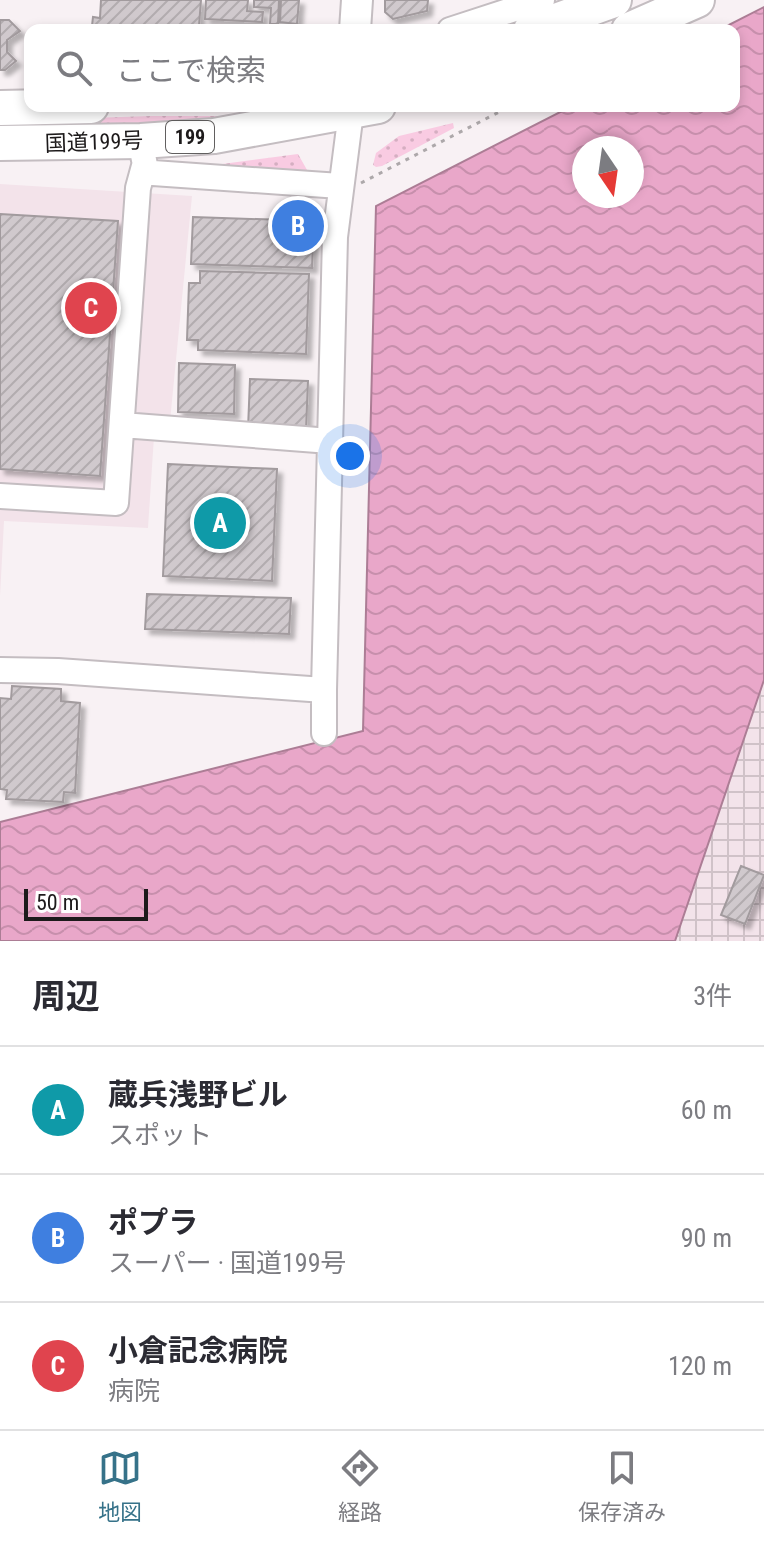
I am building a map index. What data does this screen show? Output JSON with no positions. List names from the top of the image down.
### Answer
{
  "streets": {
    "highway": ["199", "国道199号"]
  },
  "scale_bar": "50 m",
  "north": "bottom",
  "page": {
    "search": "ここで検索",
    "pins": ["B", "C", "A"],
    "scale": "50 m",
    "heading": ["周辺", "3件"],
    "list": [
      {
        "mark": "A",
        "name": "蔵兵浅野ビル",
        "note": "スポット",
        "value": "60 m"
      },
      {
        "mark": "B",
        "name": "ポプラ",
        "note": "スーパー · 国道199号",
        "value": "90 m"
      },
      {
        "mark": "C",
        "name": "小倉記念病院",
        "note": "病院",
        "value": "120 m"
      }
    ],
    "nav": ["地図", "経路", "保存済み"]
  }
}
